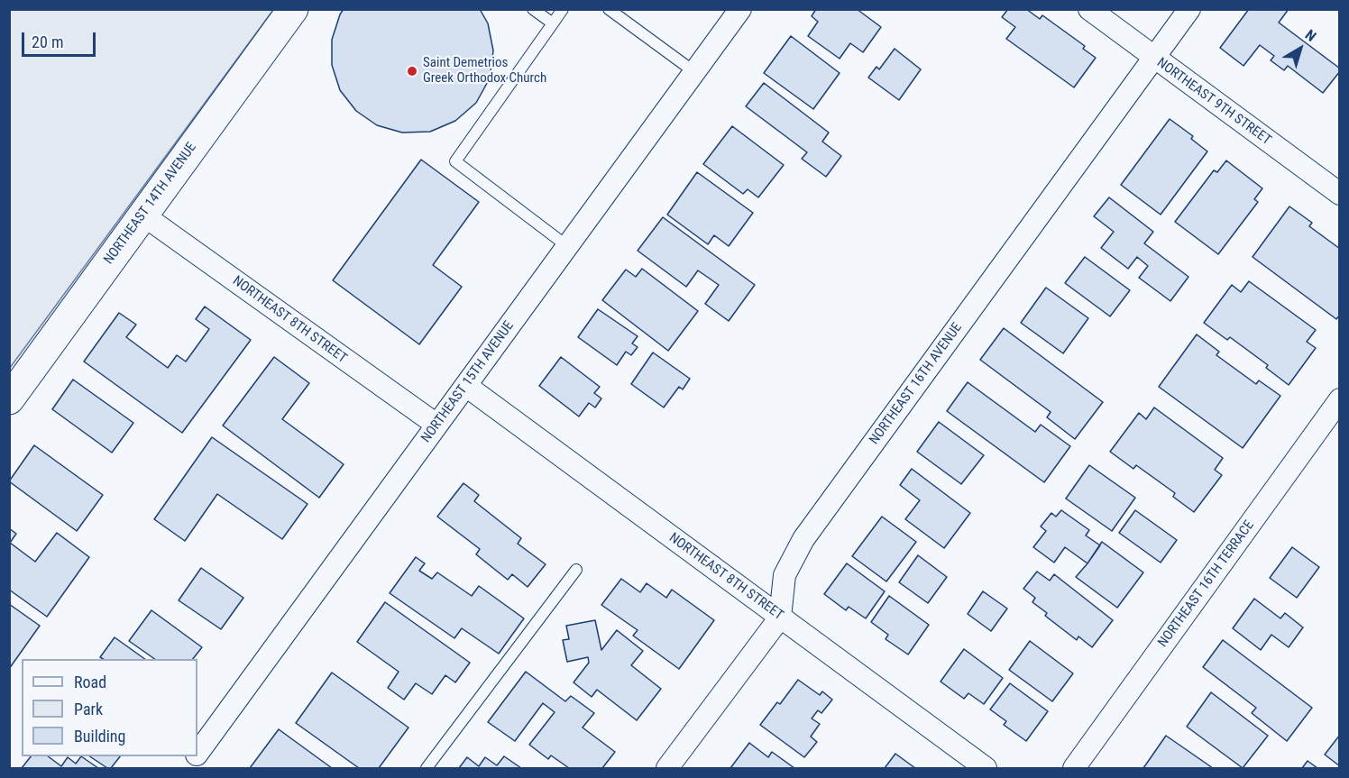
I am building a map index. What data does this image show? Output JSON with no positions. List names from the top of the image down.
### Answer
{
  "streets": {
    "street": [
      "NORTHEAST 9TH STREET",
      "NORTHEAST 14TH AVENUE",
      "NORTHEAST 8TH STREET",
      "NORTHEAST 15TH AVENUE",
      "NORTHEAST 16TH AVENUE",
      "NORTHEAST 16TH TERRACE"
    ]
  },
  "crossings": [
    ["NORTHEAST 9TH STREET", "NORTHEAST 16TH AVENUE"],
    ["NORTHEAST 14TH AVENUE", "NORTHEAST 8TH STREET"],
    ["NORTHEAST 8TH STREET", "NORTHEAST 15TH AVENUE"],
    ["NORTHEAST 8TH STREET", "NORTHEAST 16TH AVENUE"]
  ],
  "places": ["Saint Demetrios Greek Orthodox Church"],
  "legend": ["Road", "Park", "Building"],
  "scale_bar": "20 m",
  "north": "top right"
}
